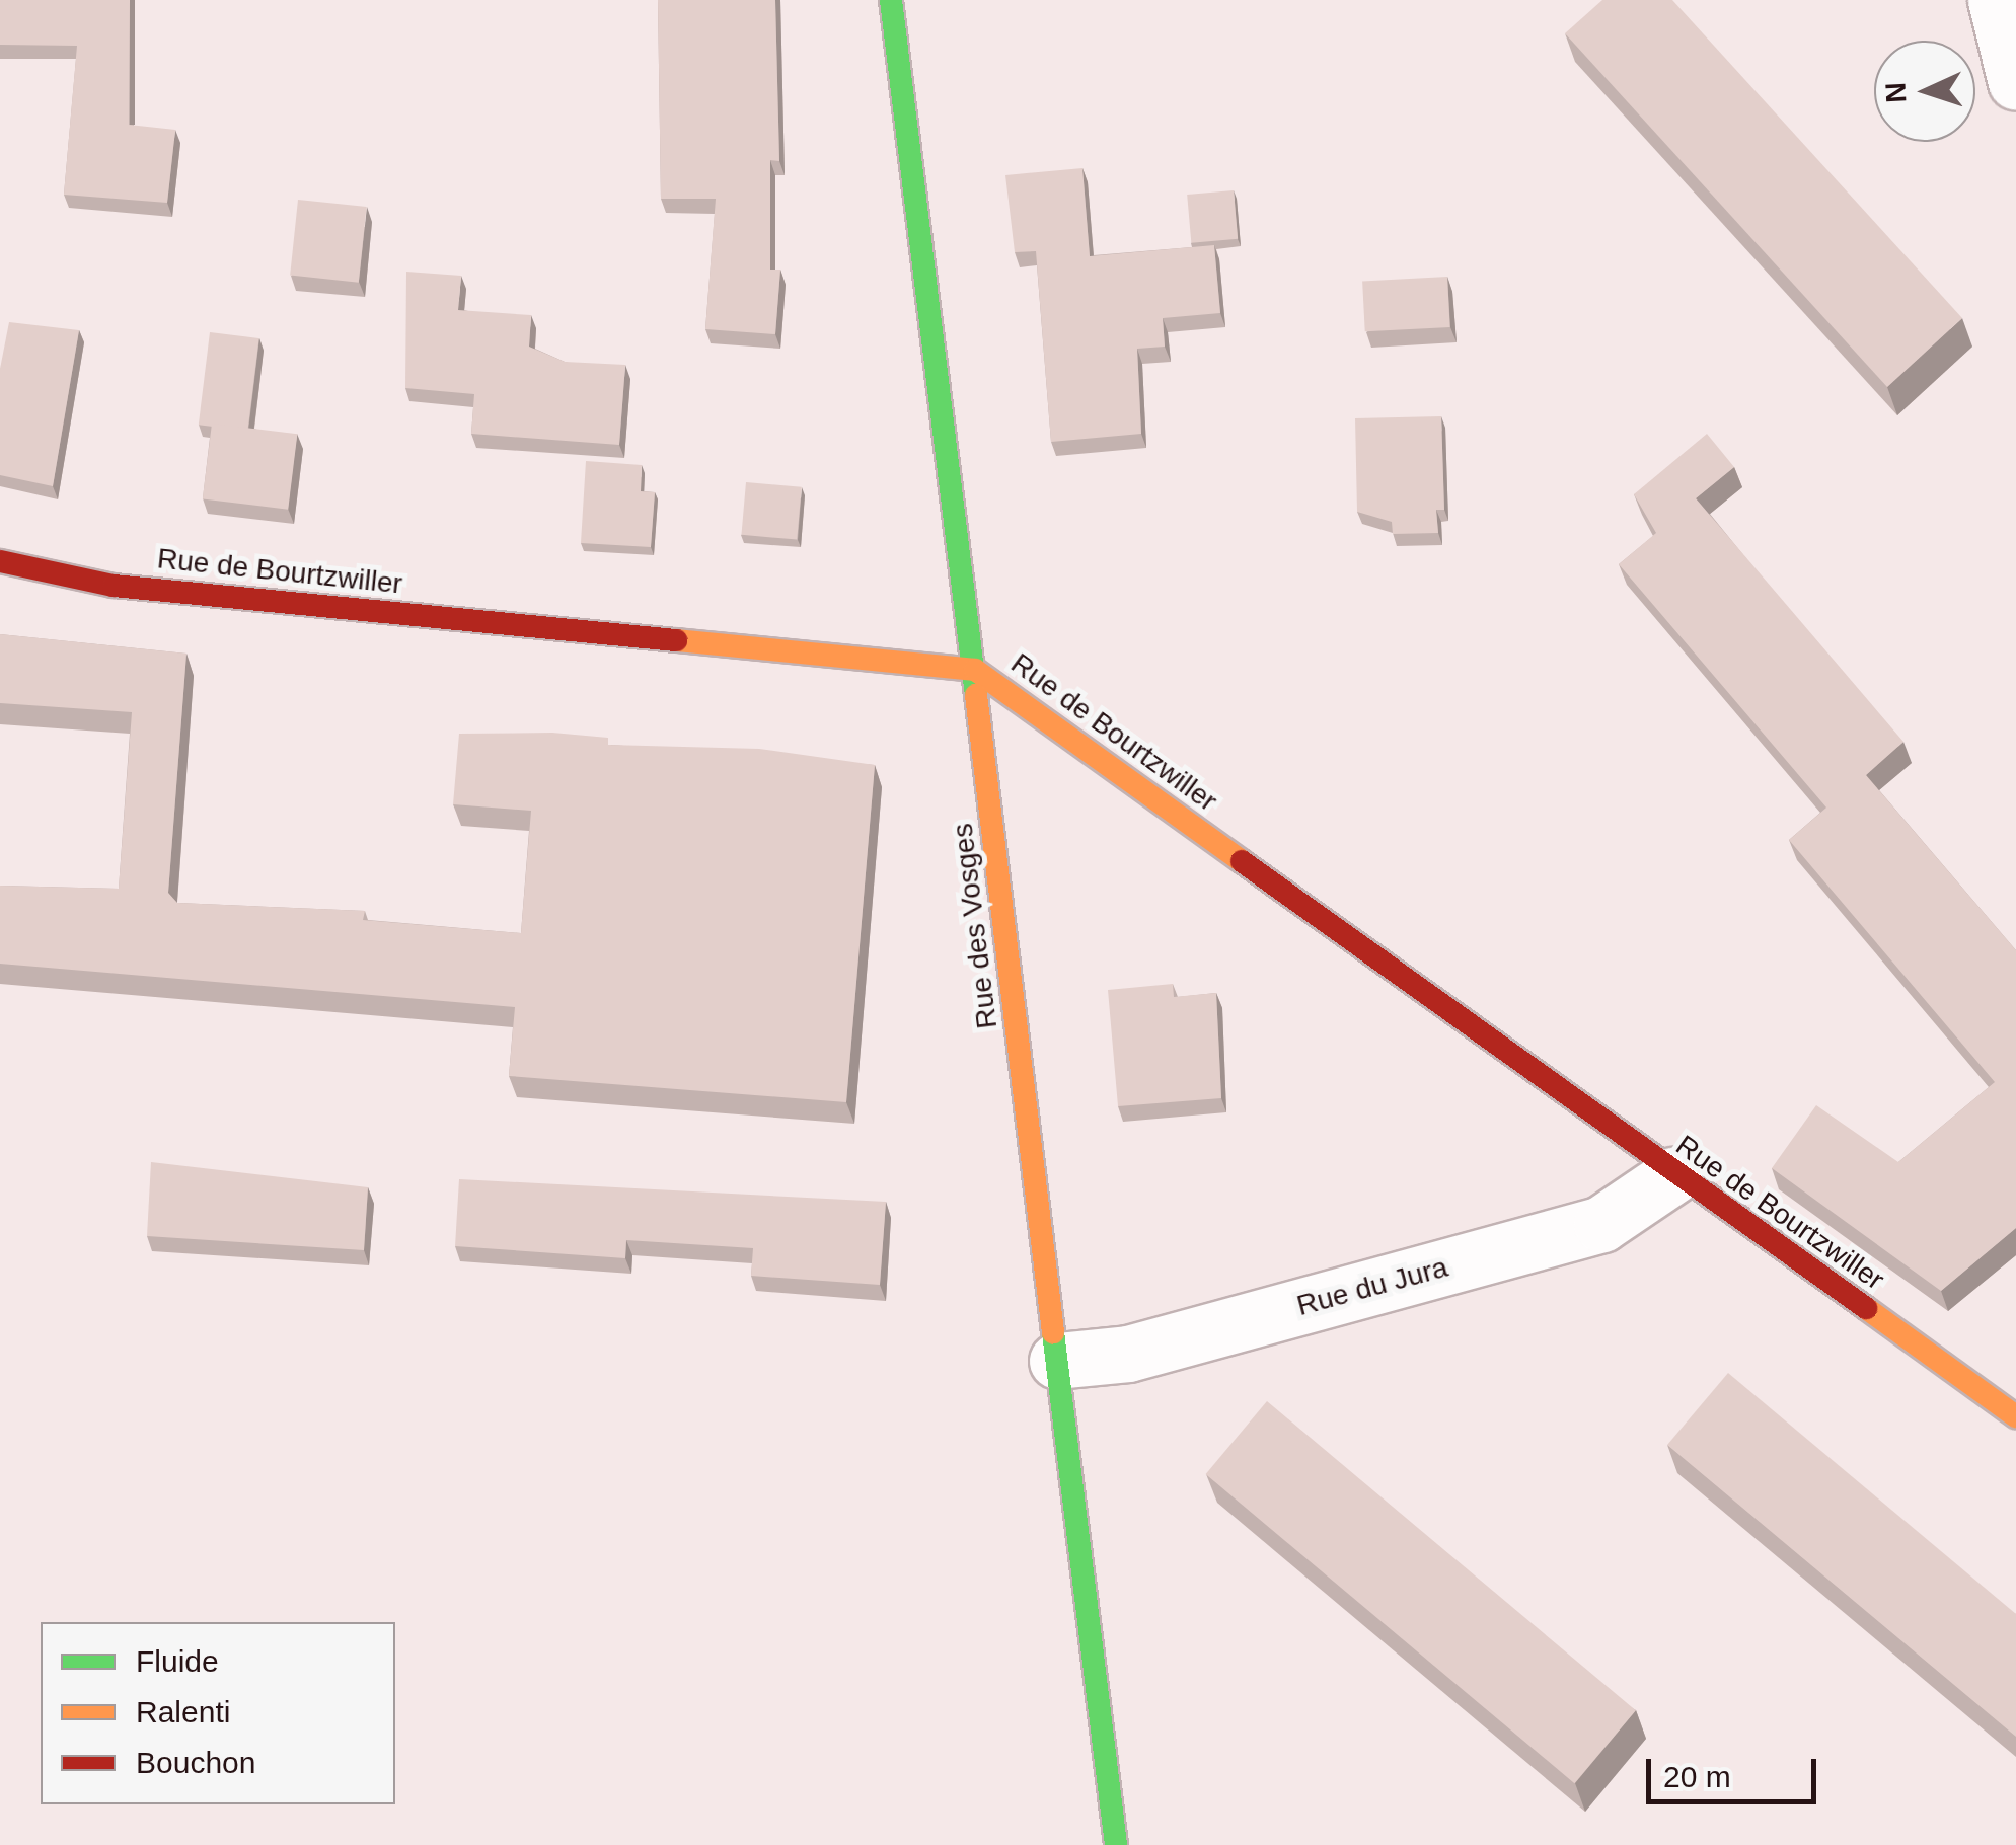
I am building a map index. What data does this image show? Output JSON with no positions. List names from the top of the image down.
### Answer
{
  "streets": {
    "street": ["Rue de Bourtzwiller", "Rue des Vosges", "Rue du Jura"]
  },
  "crossings": [
    ["Rue de Bourtzwiller", "Rue des Vosges"],
    ["Rue de Bourtzwiller", "Rue du Jura"],
    ["Rue des Vosges", "Rue du Jura"]
  ],
  "legend": ["Fluide", "Ralenti", "Bouchon"],
  "scale_bar": "20 m",
  "north": "left"
}
